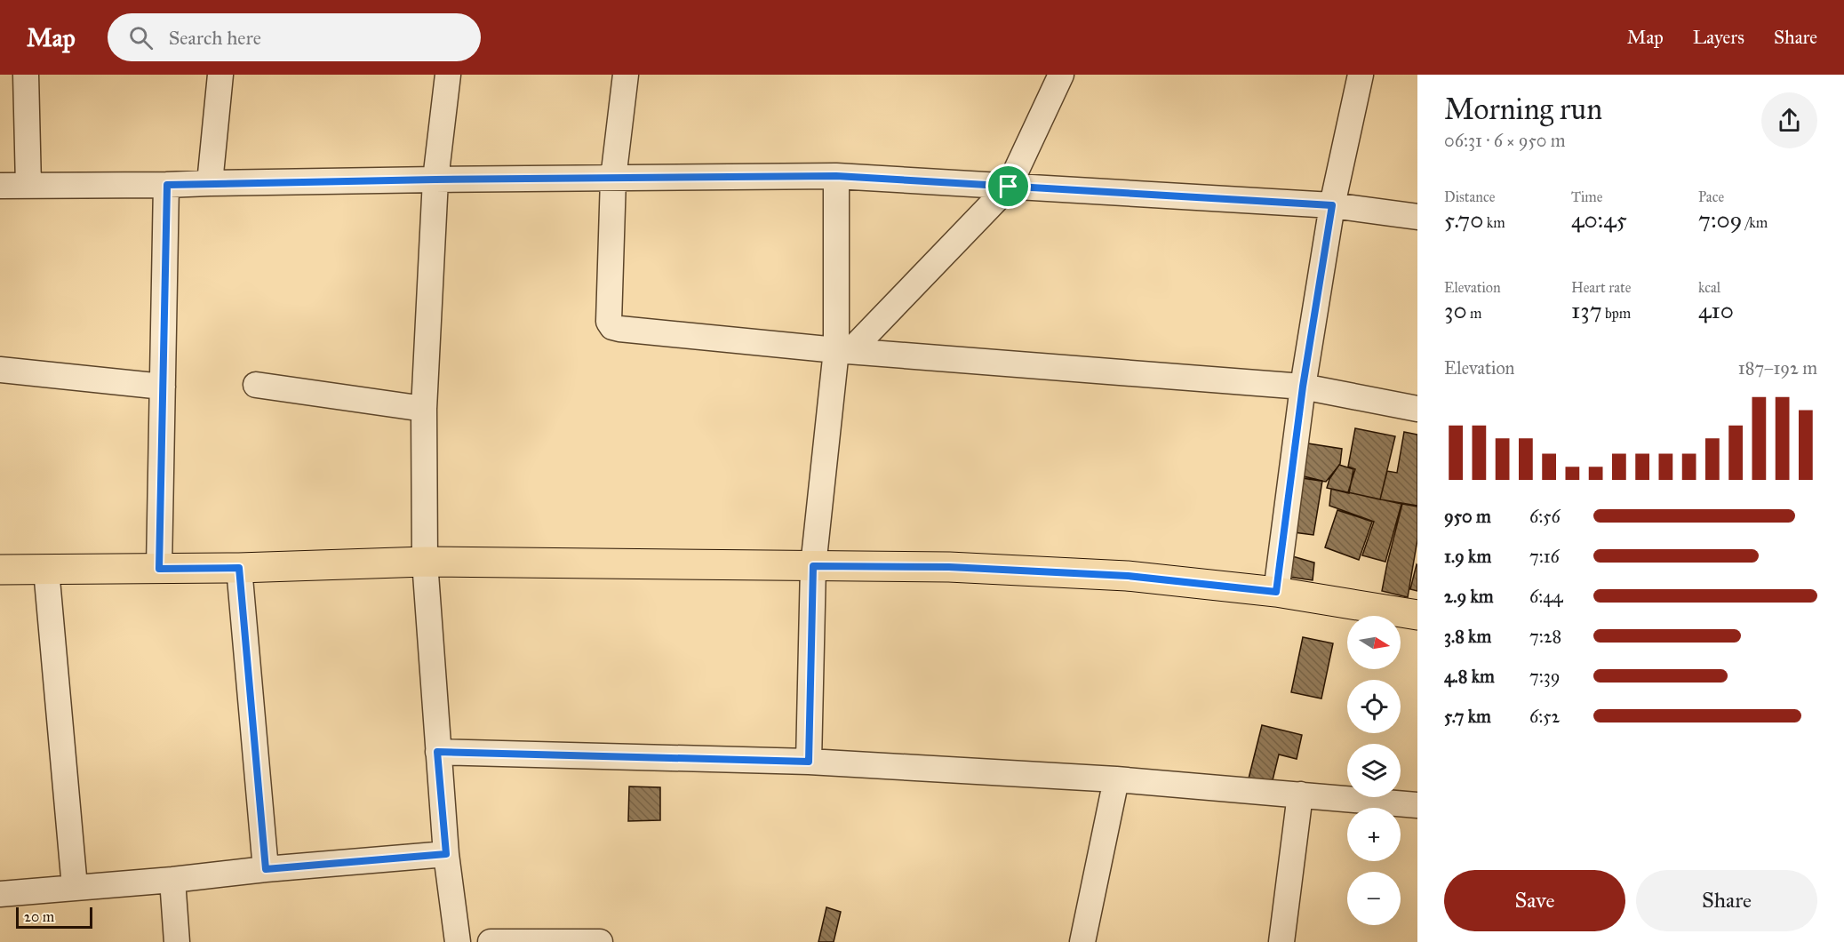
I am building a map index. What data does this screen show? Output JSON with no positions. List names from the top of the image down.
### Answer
{
  "scale_bar": "20 m",
  "north": "right",
  "page": {
    "header": "Map",
    "search": "Search here",
    "nav": ["Map", "Layers", "Share"],
    "heading": ["Morning run", "06:31 · 6 × 950 m"],
    "stats": [
      ["Distance", "5.70 km"],
      ["Time", "40:45"],
      ["Pace", "7:09 /km"],
      ["Elevation", "30 m"],
      ["Heart rate", "137 bpm"],
      ["kcal", "410"]
    ],
    "chart": ["Elevation", "187–192 m"],
    "list": [
      {
        "name": "950 m",
        "note": "6:56"
      },
      {
        "name": "1.9 km",
        "note": "7:16"
      },
      {
        "name": "2.9 km",
        "note": "6:44"
      },
      {
        "name": "3.8 km",
        "note": "7:28"
      },
      {
        "name": "4.8 km",
        "note": "7:39"
      },
      {
        "name": "5.7 km",
        "note": "6:52"
      }
    ],
    "map_buttons": ["+", "−"],
    "buttons": ["Save", "Share"],
    "scale": "20 m"
  }
}
